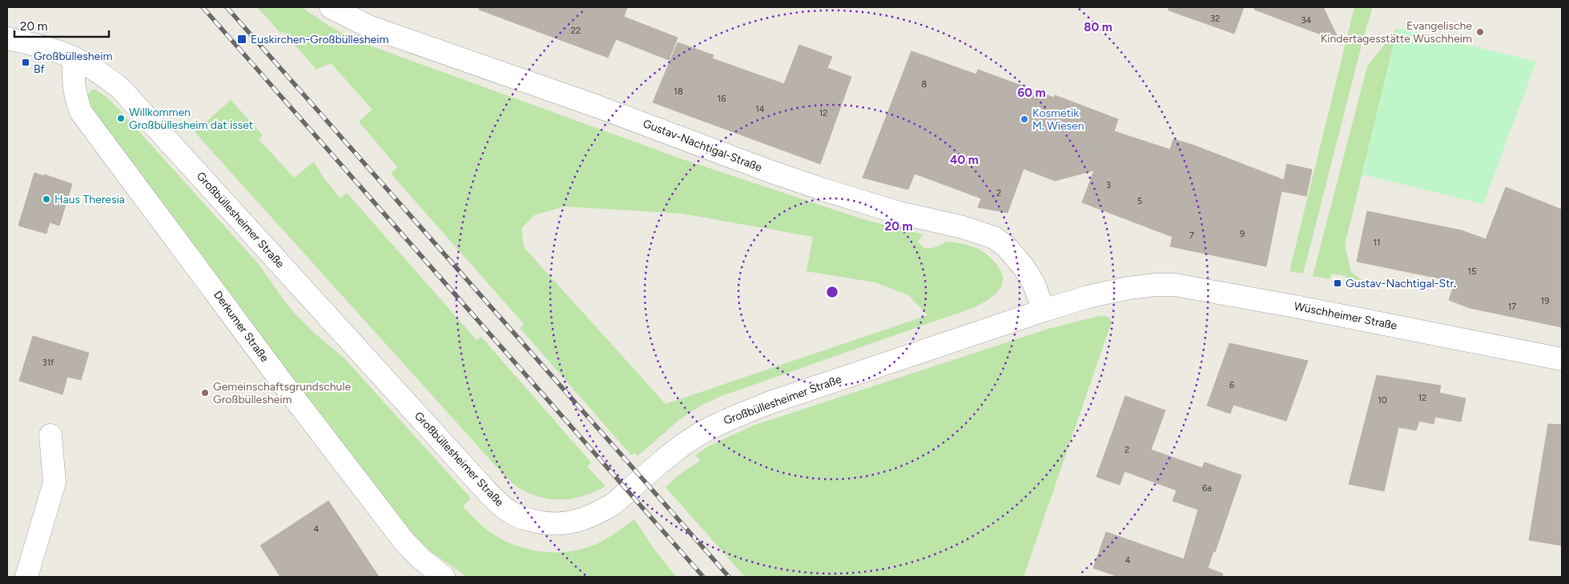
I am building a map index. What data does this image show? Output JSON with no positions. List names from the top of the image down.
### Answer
{
  "streets": {
    "street": [
      "Gustav-Nachtigal-Straße",
      "Großbüllesheimer Straße",
      "Wüschheimer Straße",
      "Derkumer Straße"
    ]
  },
  "crossings": [
    ["Gustav-Nachtigal-Straße", "Großbüllesheimer Straße"],
    ["Großbüllesheimer Straße", "Wüschheimer Straße"],
    ["Großbüllesheimer Straße", "Derkumer Straße"]
  ],
  "places": {
    "other": [
      "Evangelische Kindertagesstätte Wüschheim",
      "Willkommen Großbüllesheim dat isset",
      "Kosmetik M. Wiesen",
      "Haus Theresia",
      "Gemeinschaftsgrundschule Großbüllesheim"
    ],
    "transit": ["Euskirchen-Großbüllesheim", "Großbüllesheim Bf", "Gustav-Nachtigal-Str."]
  },
  "house_numbers": [
    "32",
    "34",
    "22",
    "8",
    "18",
    "16",
    "14",
    "12",
    "3",
    "2",
    "5",
    "9",
    "7",
    "11",
    "15",
    "19",
    "17",
    "31f",
    "6",
    "12",
    "10",
    "2",
    "6a",
    "4",
    "4"
  ],
  "scale_bar": "20 m",
  "rings": [
    "80 m",
    "60 m",
    "40 m",
    "20 m"
  ]
}
